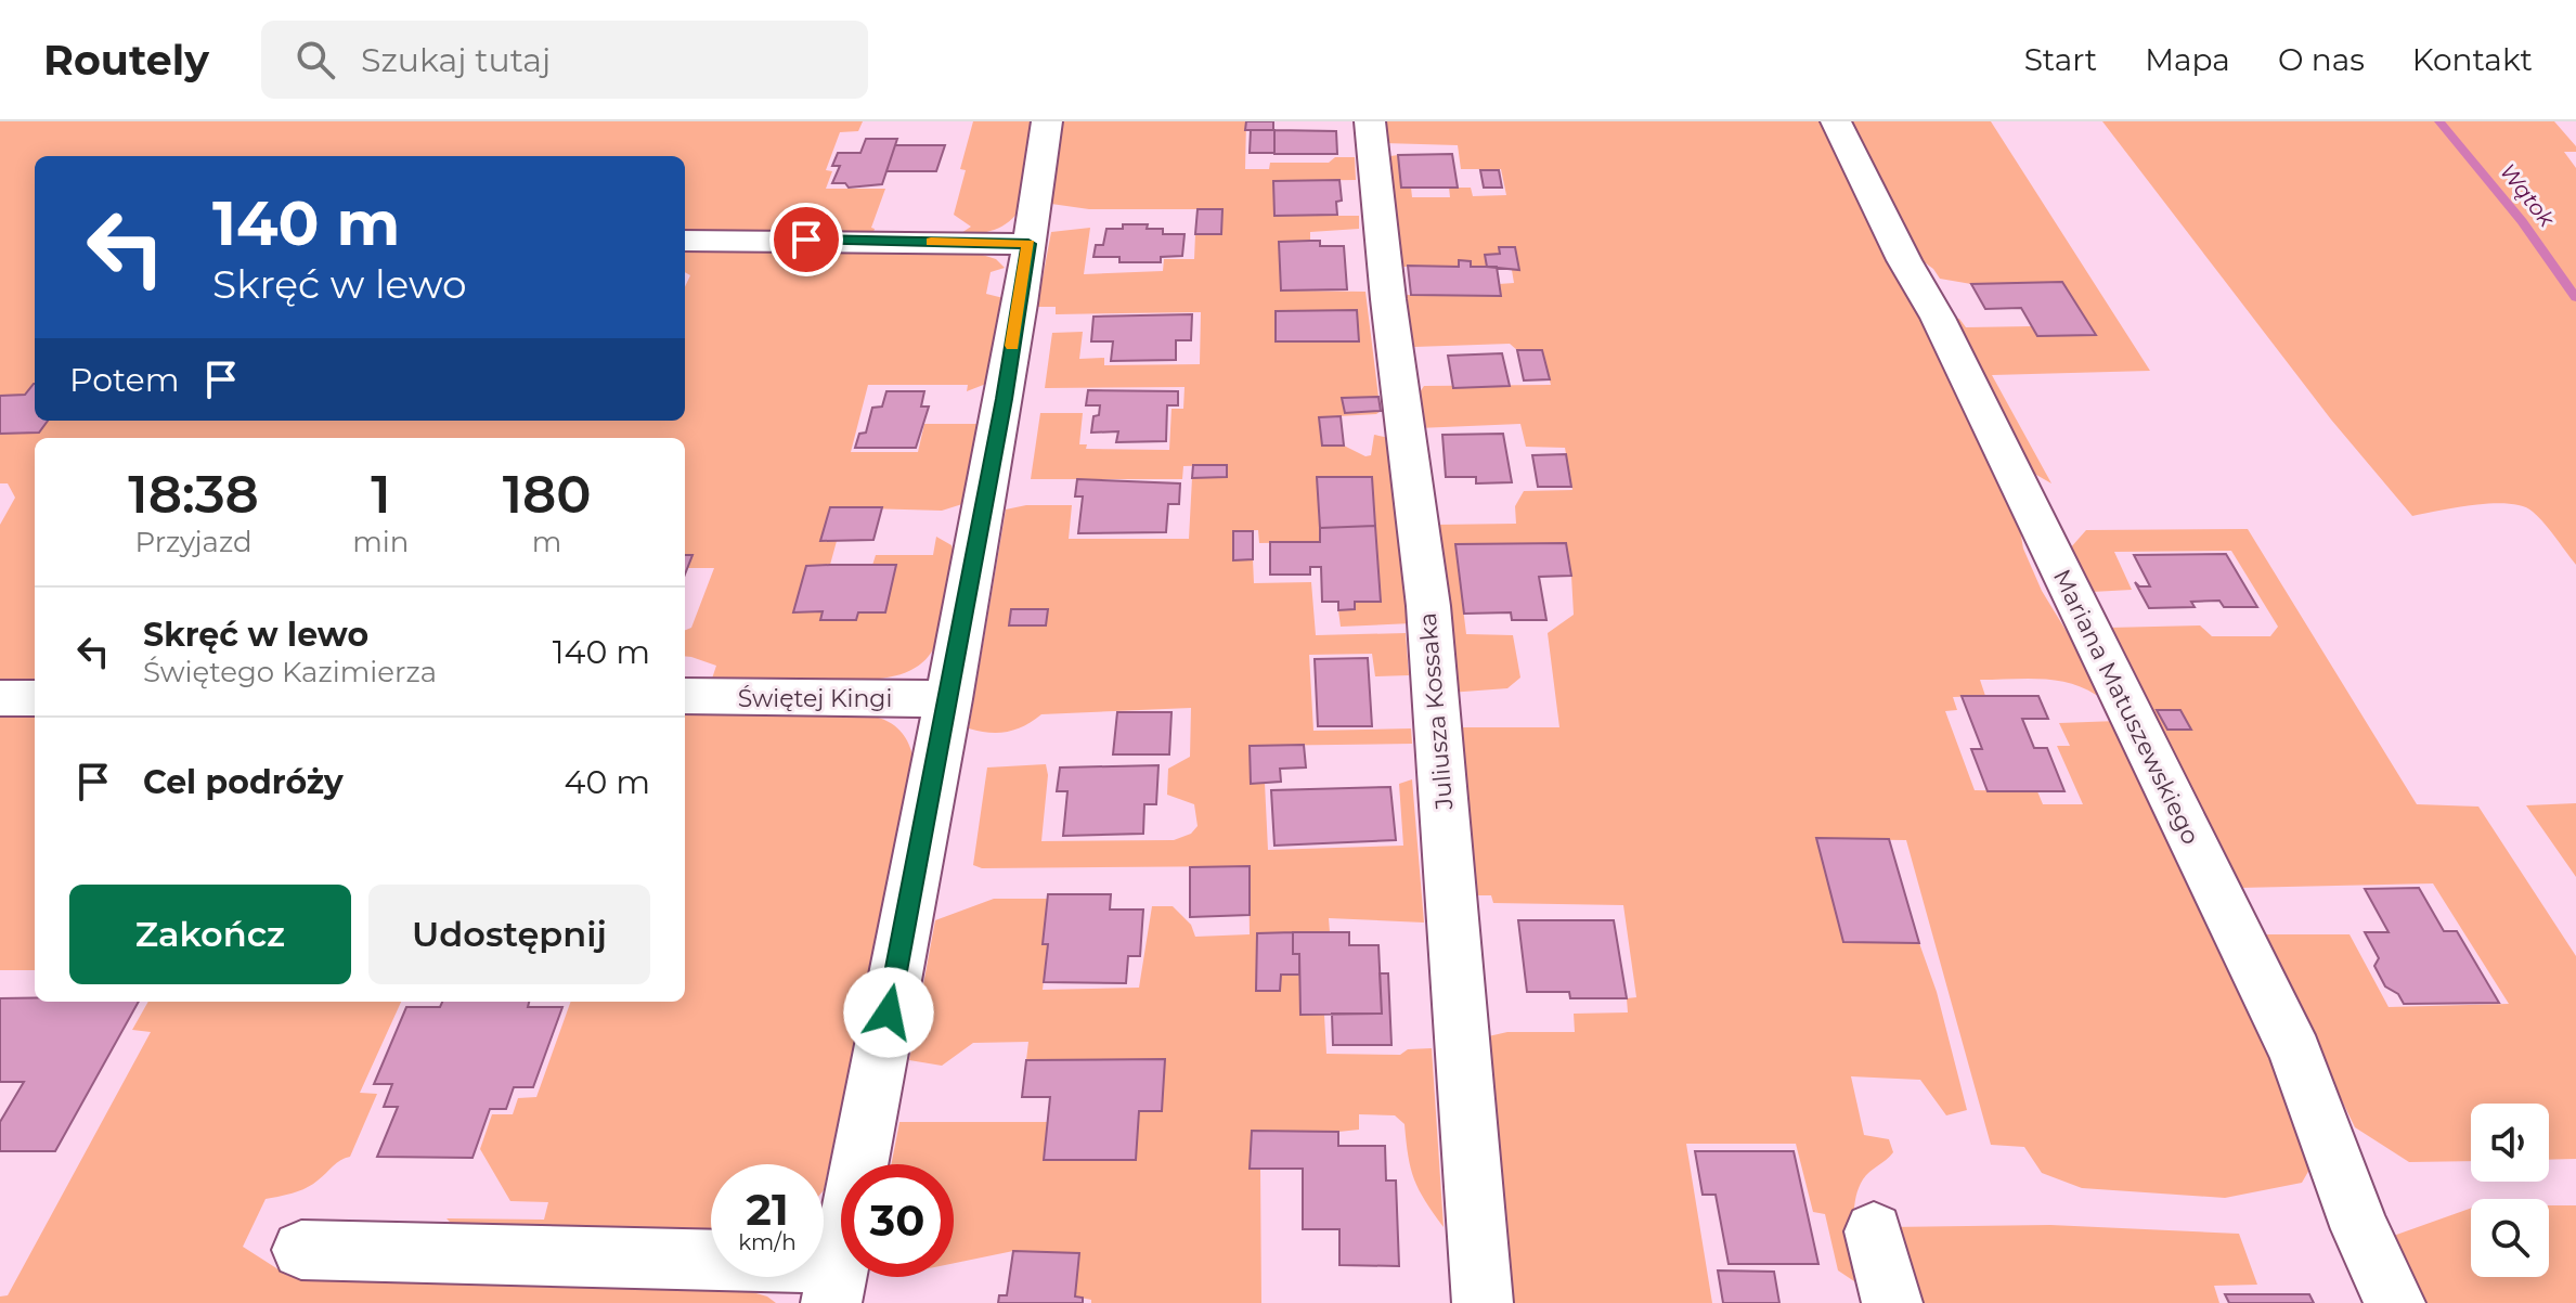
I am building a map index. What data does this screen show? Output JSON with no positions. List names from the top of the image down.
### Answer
{
  "streets": {
    "street": ["Świętej Kingi", "Mariana Matuszewskiego", "Juliusza Kossaka"]
  },
  "water": ["Wątok"],
  "page": {
    "header": "Routely",
    "search": "Szukaj tutaj",
    "nav": [
      "Start",
      "Mapa",
      "O nas",
      "Kontakt"
    ],
    "turn": ["140 m", "Skręć w lewo"],
    "then": "Potem",
    "eta": [
      "18:38",
      "Przyjazd",
      "1",
      "min",
      "180",
      "m"
    ],
    "list": [
      {
        "name": "Skręć w lewo",
        "note": "Świętego Kazimierza",
        "value": "140 m"
      },
      {
        "name": "Cel podróży",
        "value": "40 m"
      }
    ],
    "buttons": ["Zakończ", "Udostępnij"],
    "speed": "21 km/h",
    "limit": "30"
  }
}
